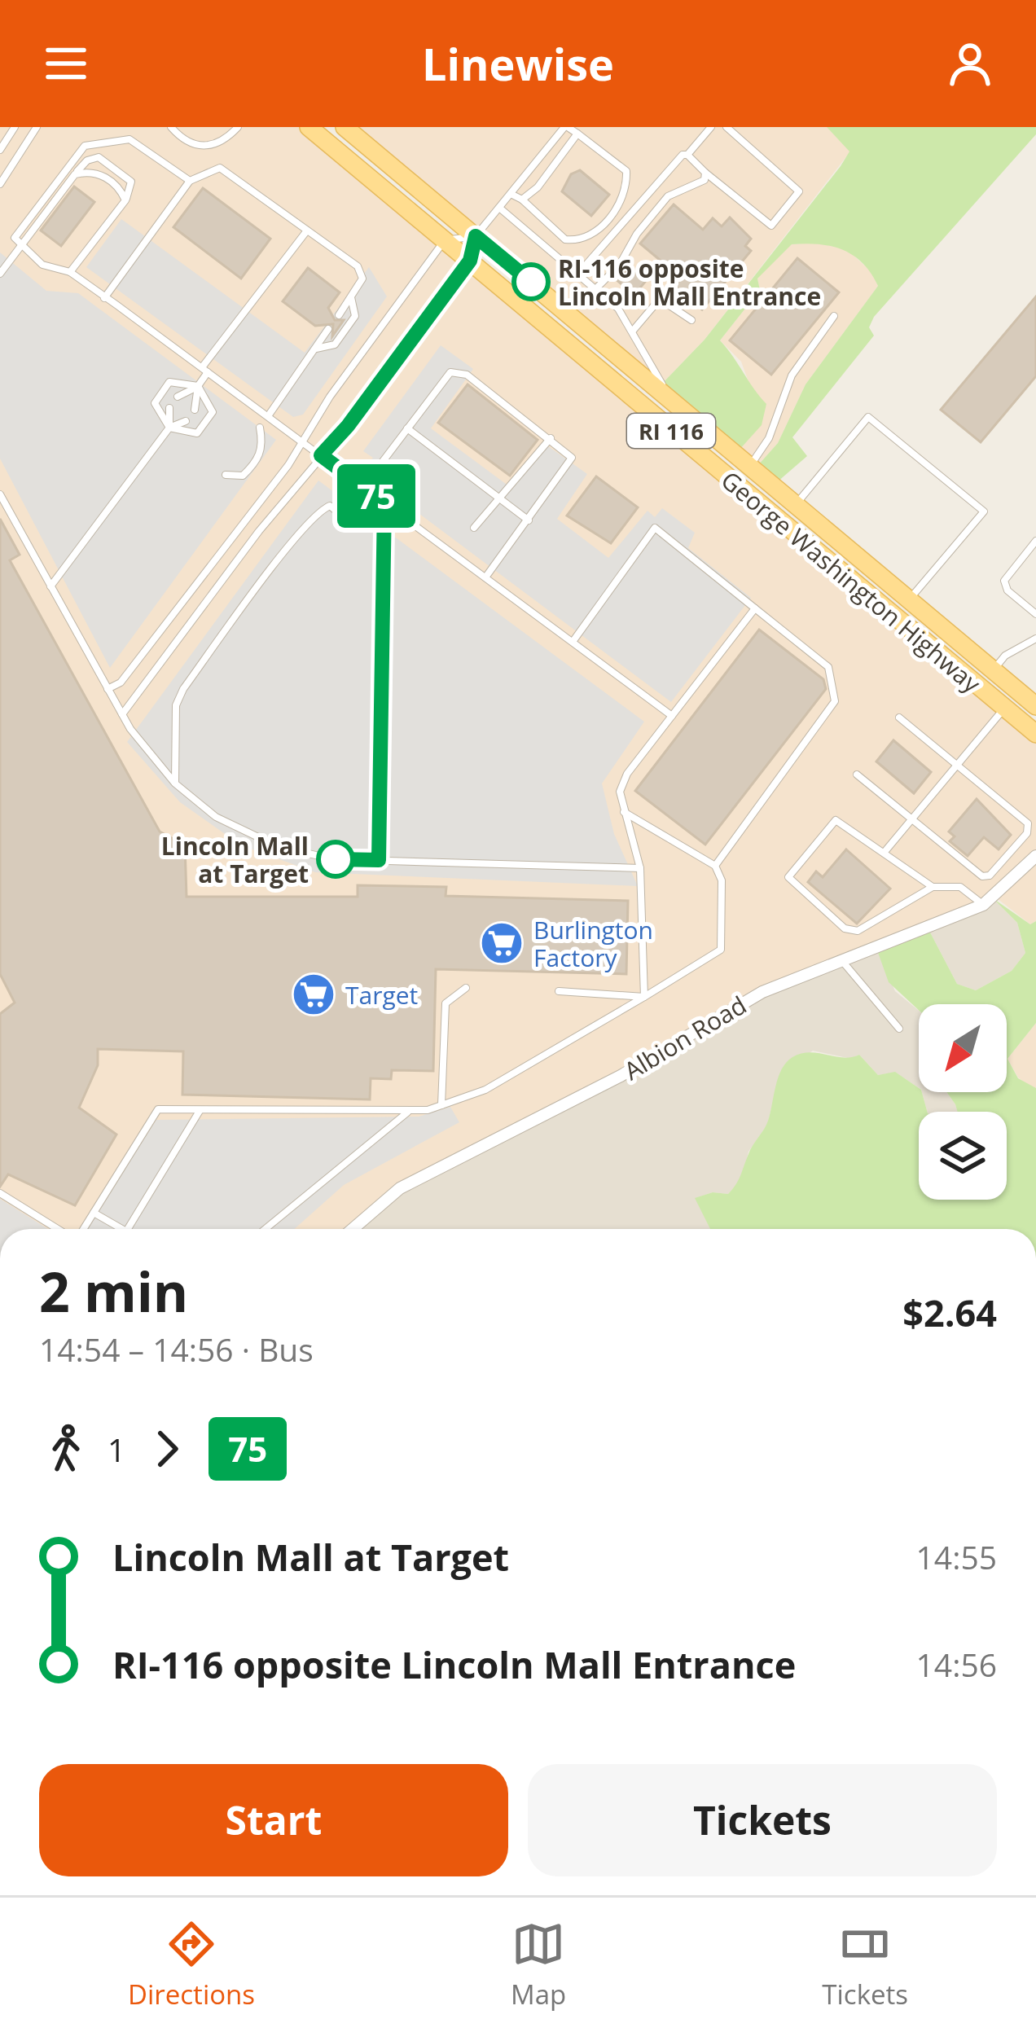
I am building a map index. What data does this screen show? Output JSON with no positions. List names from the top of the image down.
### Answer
{
  "streets": {
    "main road": ["RI 116", "George Washington Highway"],
    "street": ["Albion Road"]
  },
  "places": {
    "other": ["RI-116 opposite Lincoln Mall Entrance", "Lincoln Mall at Target"],
    "supermarket": ["Burlington Factory", "Target"]
  },
  "lines": ["bus line 75"],
  "north": "bottom left",
  "page": {
    "header": "Linewise",
    "on_map": "75",
    "heading": ["2 min", "14:54 – 14:56 · Bus", "$2.64"],
    "legs": ["1", "75"],
    "list": [
      {
        "name": "Lincoln Mall at Target",
        "value": "14:55"
      },
      {
        "name": "RI-116 opposite Lincoln Mall Entrance",
        "value": "14:56"
      }
    ],
    "buttons": ["Start", "Tickets"],
    "tabs": ["Directions", "Map", "Tickets"]
  }
}
